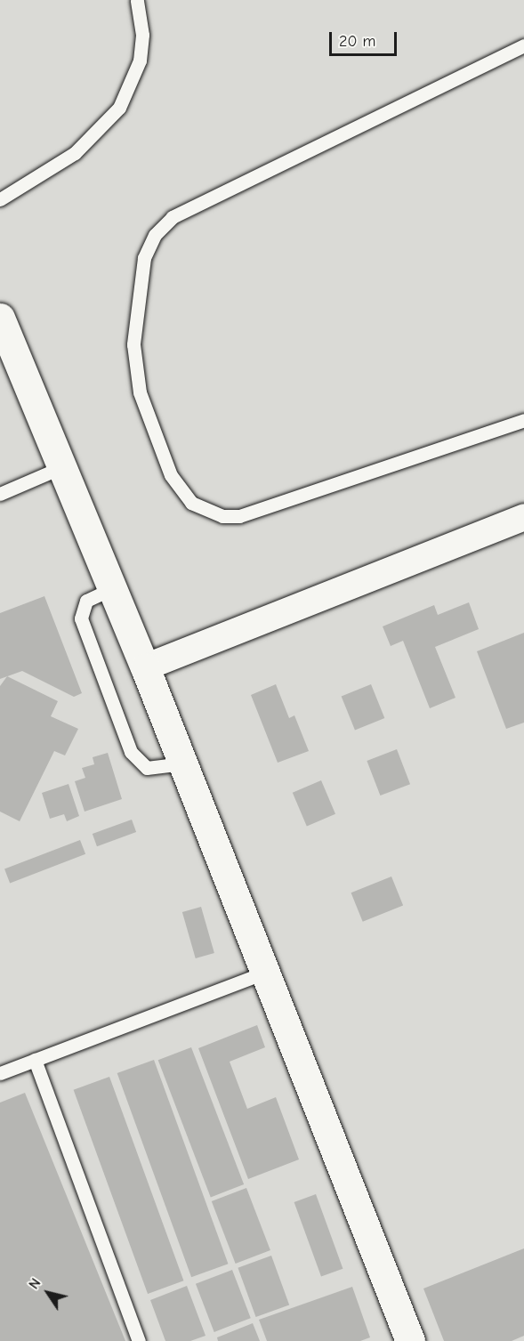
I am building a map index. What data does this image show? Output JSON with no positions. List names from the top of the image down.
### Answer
{
  "scale_bar": "20 m",
  "north": "top left"
}
